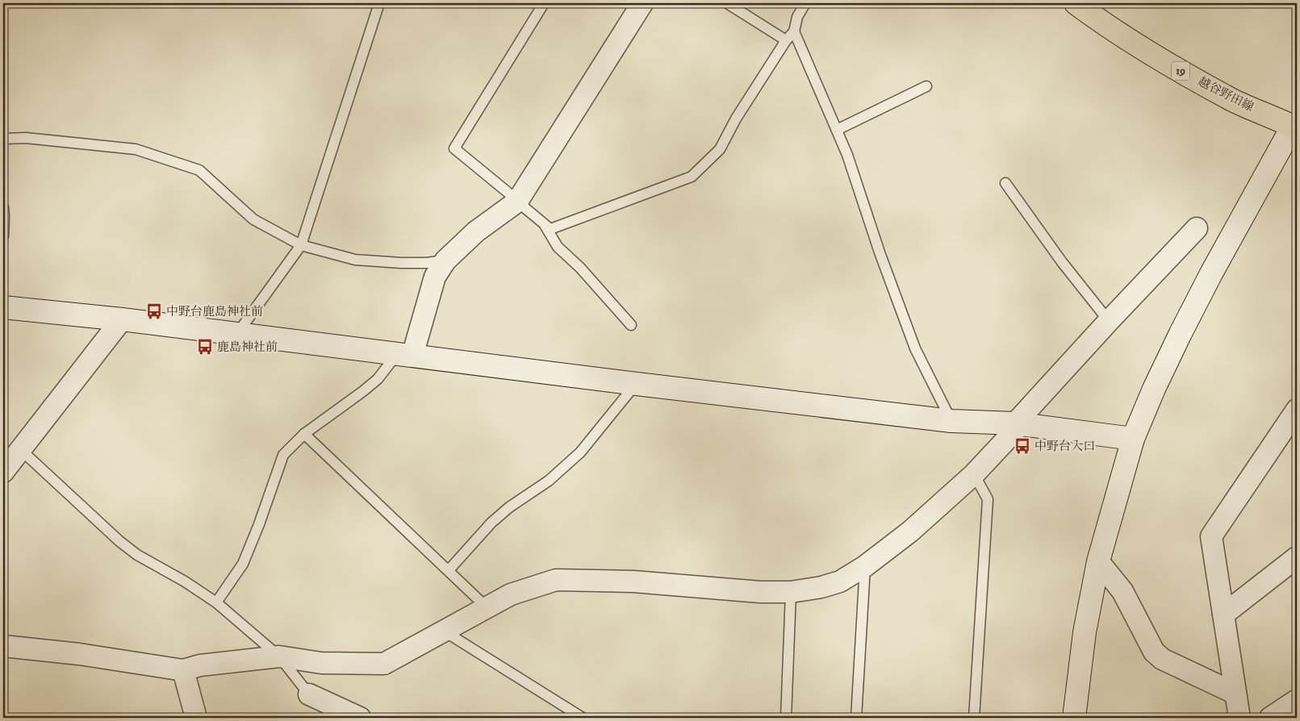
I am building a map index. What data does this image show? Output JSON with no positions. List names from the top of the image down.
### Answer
{
  "streets": {
    "main road": ["19", "越谷野田線"]
  },
  "places": {
    "bus stop": ["中野台鹿島神社前", "鹿島神社前", "中野台入口"]
  }
}
